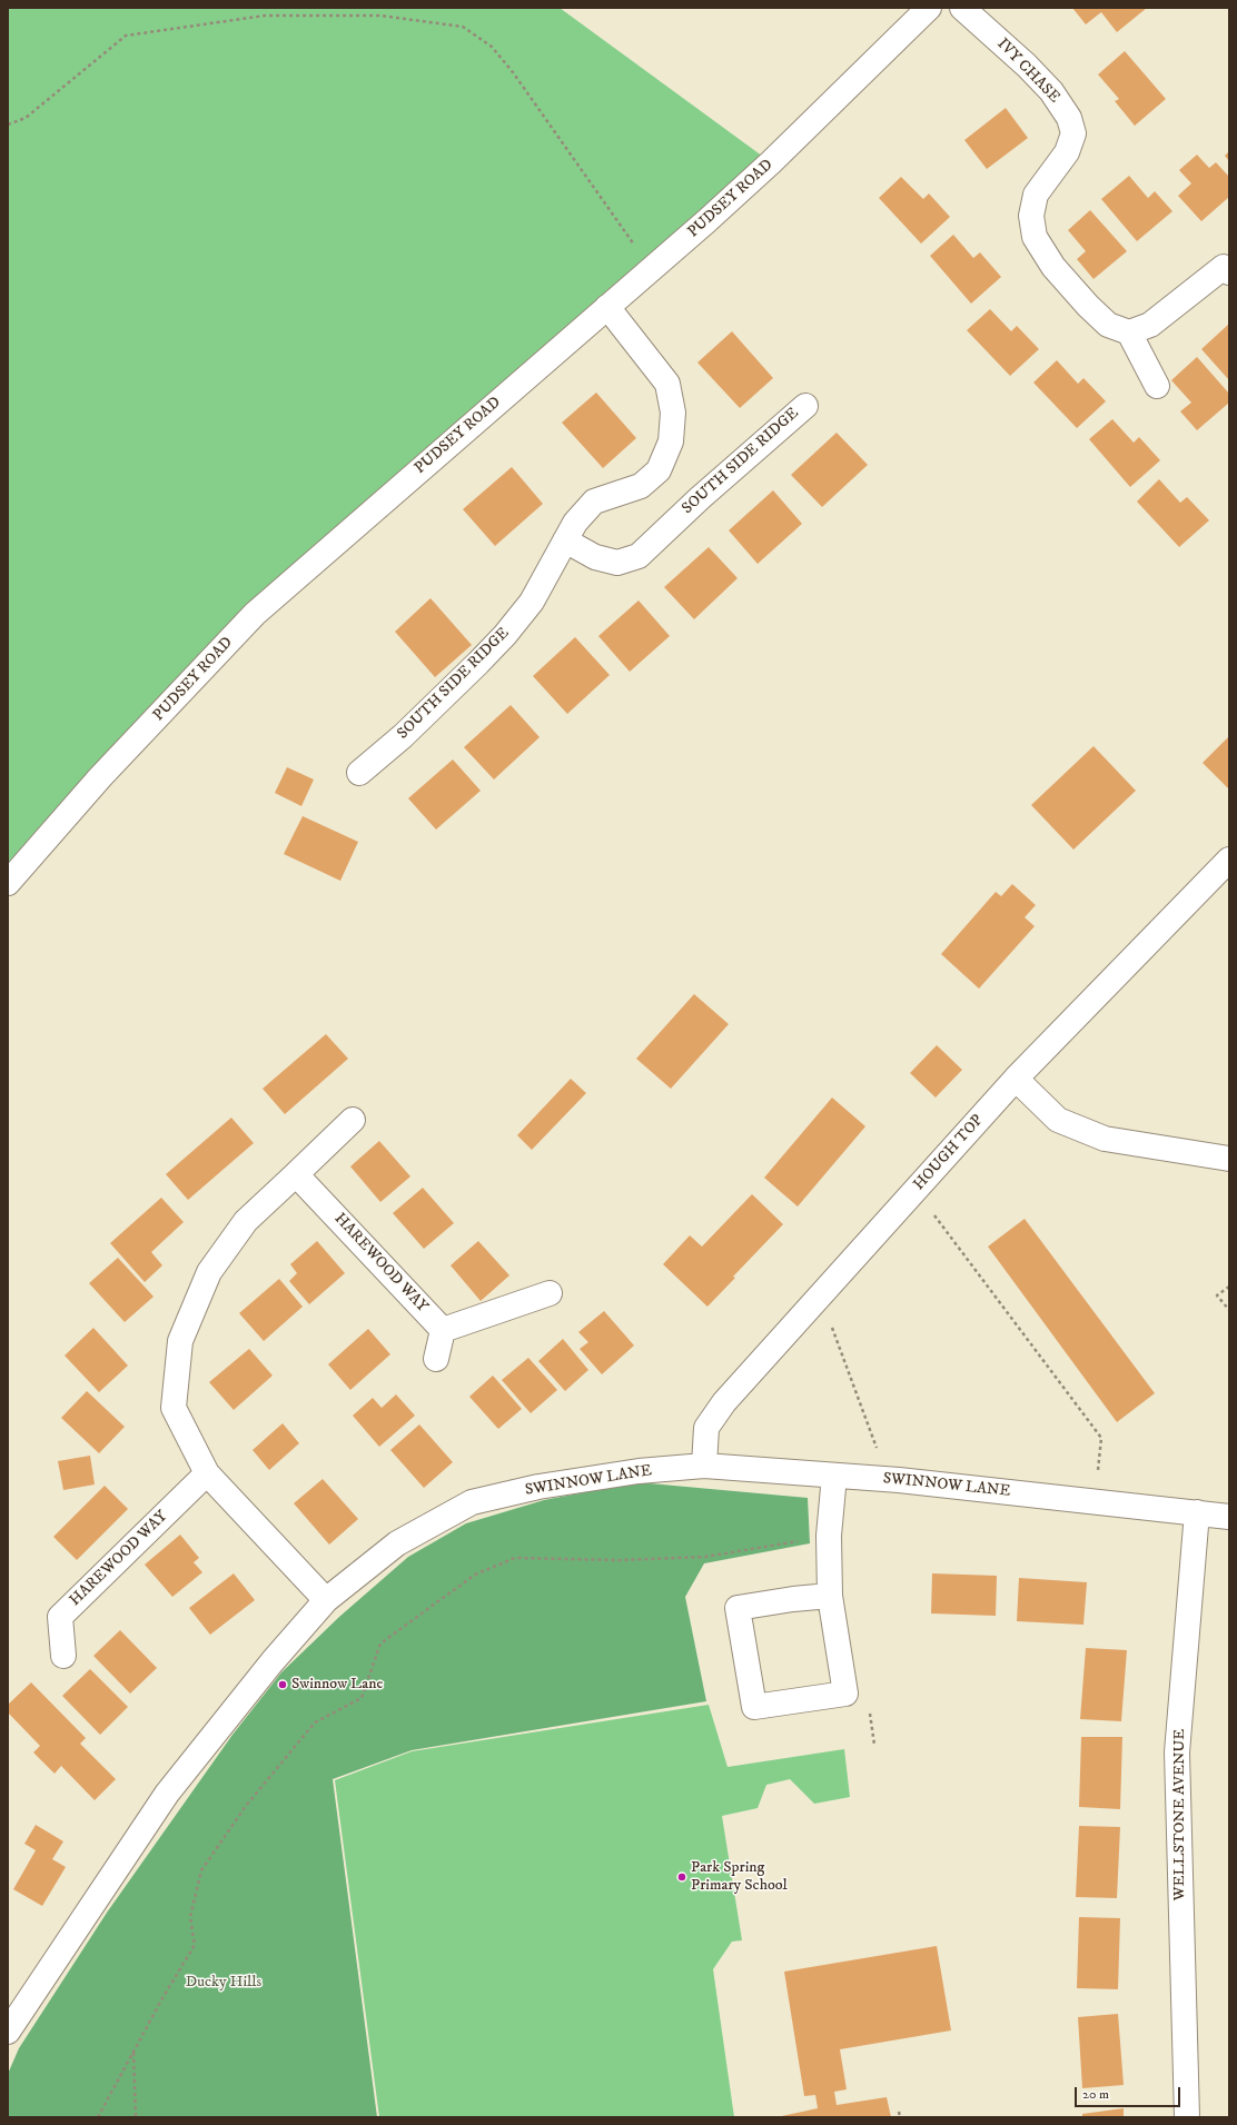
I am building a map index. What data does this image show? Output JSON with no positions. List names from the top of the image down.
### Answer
{
  "streets": {
    "street": [
      "IVY CHASE",
      "PUDSEY ROAD",
      "SOUTH SIDE RIDGE",
      "HOUGH TOP",
      "HAREWOOD WAY",
      "SWINNOW LANE",
      "WELLSTONE AVENUE"
    ]
  },
  "crossings": [
    ["PUDSEY ROAD", "SOUTH SIDE RIDGE"],
    ["HOUGH TOP", "SWINNOW LANE"],
    ["SWINNOW LANE", "WELLSTONE AVENUE"]
  ],
  "parks": ["Ducky Hills"],
  "places": ["Swinnow Lane", "Park Spring Primary School"],
  "scale_bar": "20 m"
}
